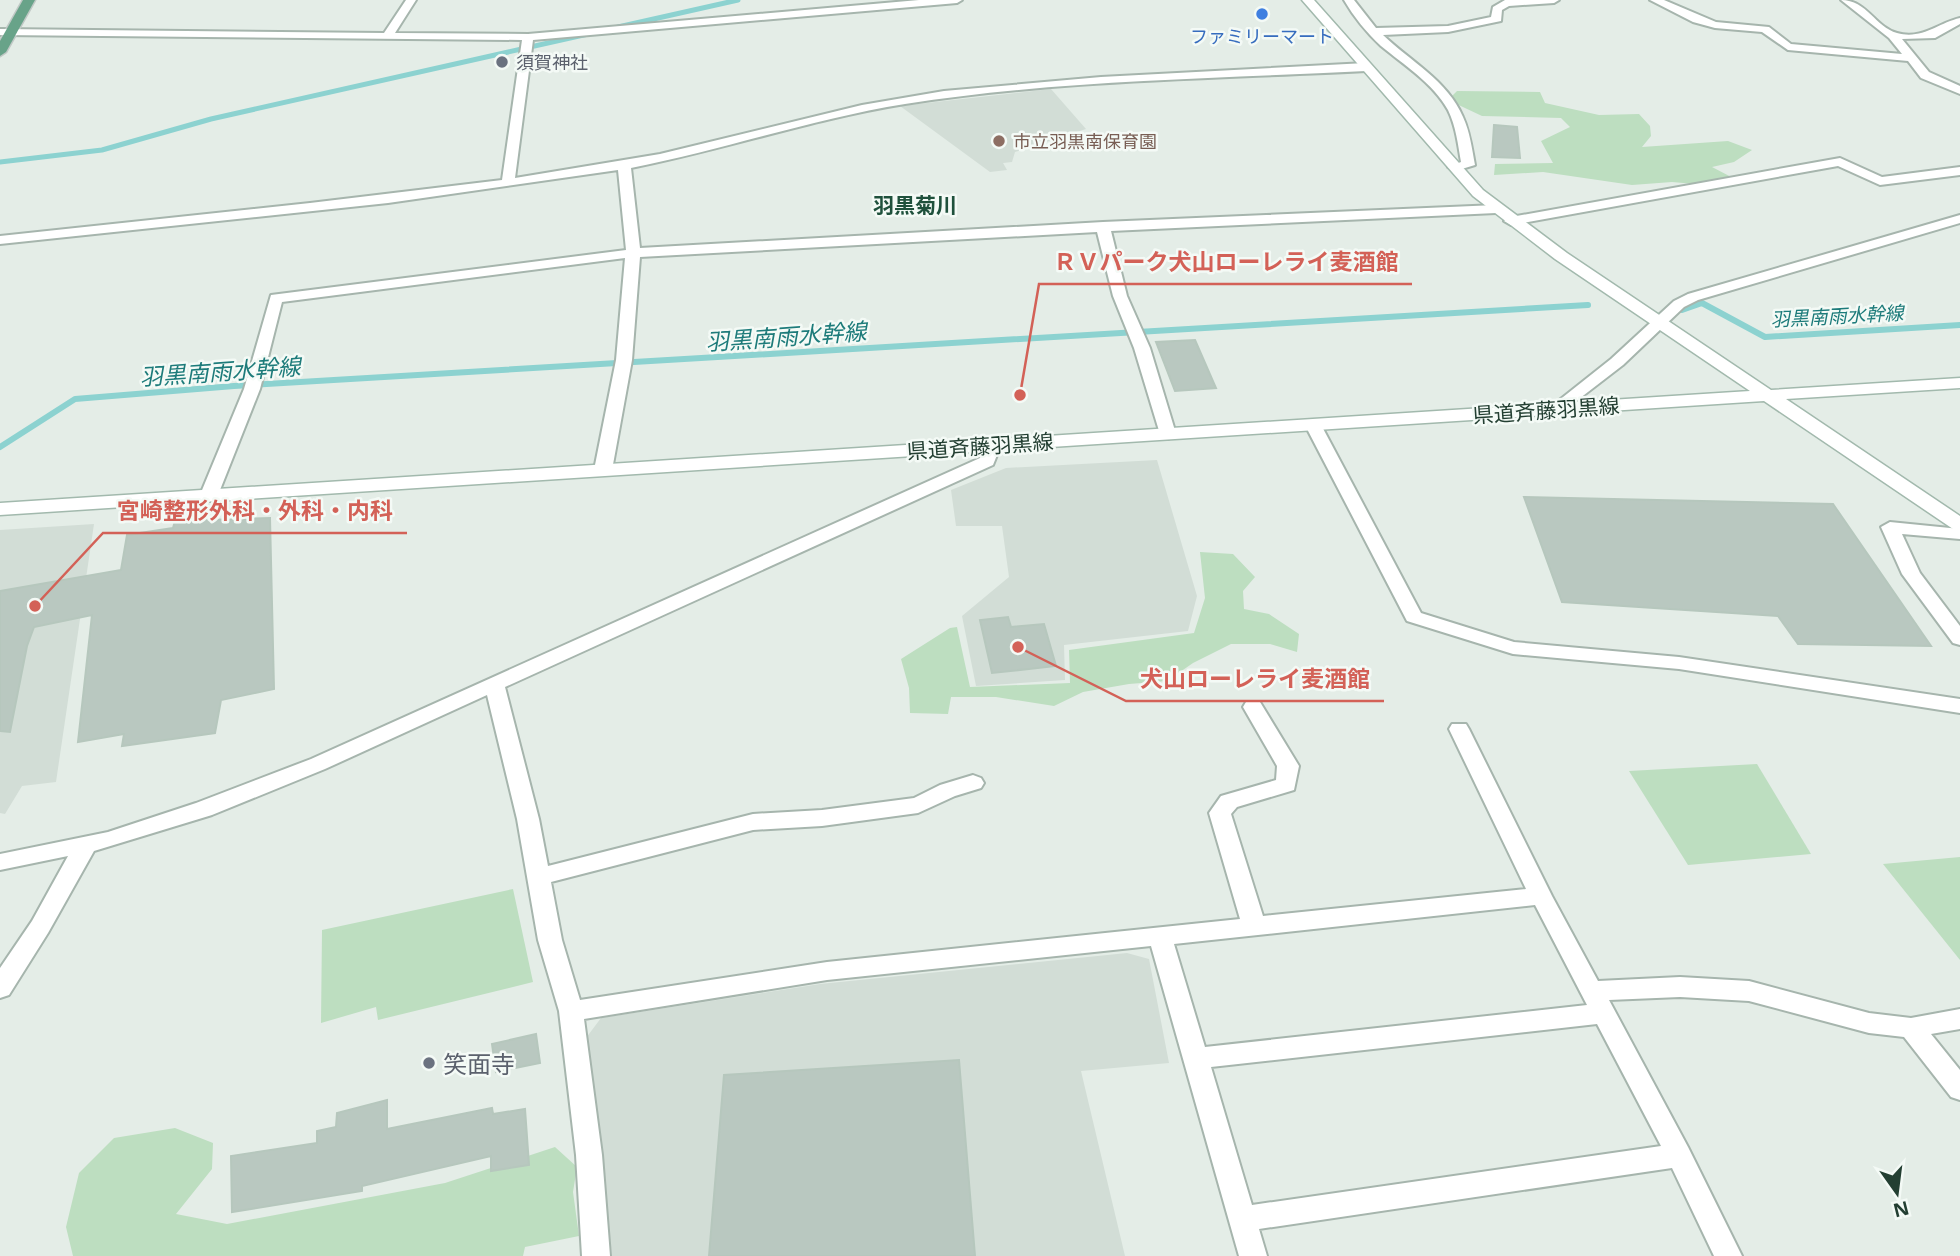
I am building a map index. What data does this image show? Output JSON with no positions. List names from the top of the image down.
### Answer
{
  "streets": {
    "main road": ["県道斉藤羽黒線"]
  },
  "districts": ["羽黒菊川"],
  "water": ["羽黒南雨水幹線"],
  "places": [
    "ファミリーマート",
    "須賀神社",
    "市立羽黒南保育園",
    "ＲＶパーク犬山ローレライ麦酒館",
    "宮崎整形外科・外科・内科",
    "犬山ローレライ麦酒館",
    "笑面寺"
  ],
  "north": "bottom"
}
